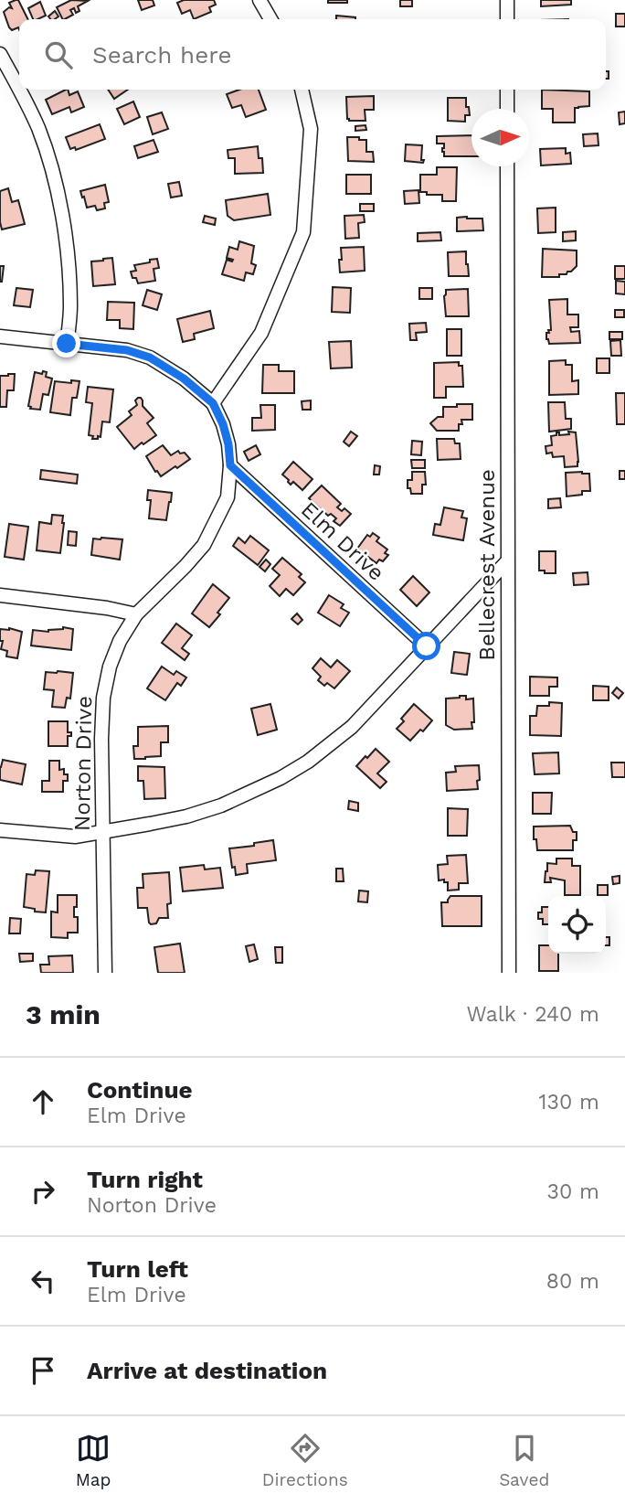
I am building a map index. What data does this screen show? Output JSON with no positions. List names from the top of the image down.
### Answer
{
  "streets": {
    "street": ["Elm Drive", "Bellecrest Avenue", "Norton Drive"]
  },
  "crossings": [
    ["Elm Drive", "Norton Drive"]
  ],
  "north": "right",
  "page": {
    "search": "Search here",
    "heading": ["3 min", "Walk · 240 m"],
    "list": [
      ["Continue", "Elm Drive", "130 m"],
      ["Turn right", "Norton Drive", "30 m"],
      ["Turn left", "Elm Drive", "80 m"],
      "Arrive at destination"
    ],
    "nav": ["Map", "Directions", "Saved"]
  }
}
